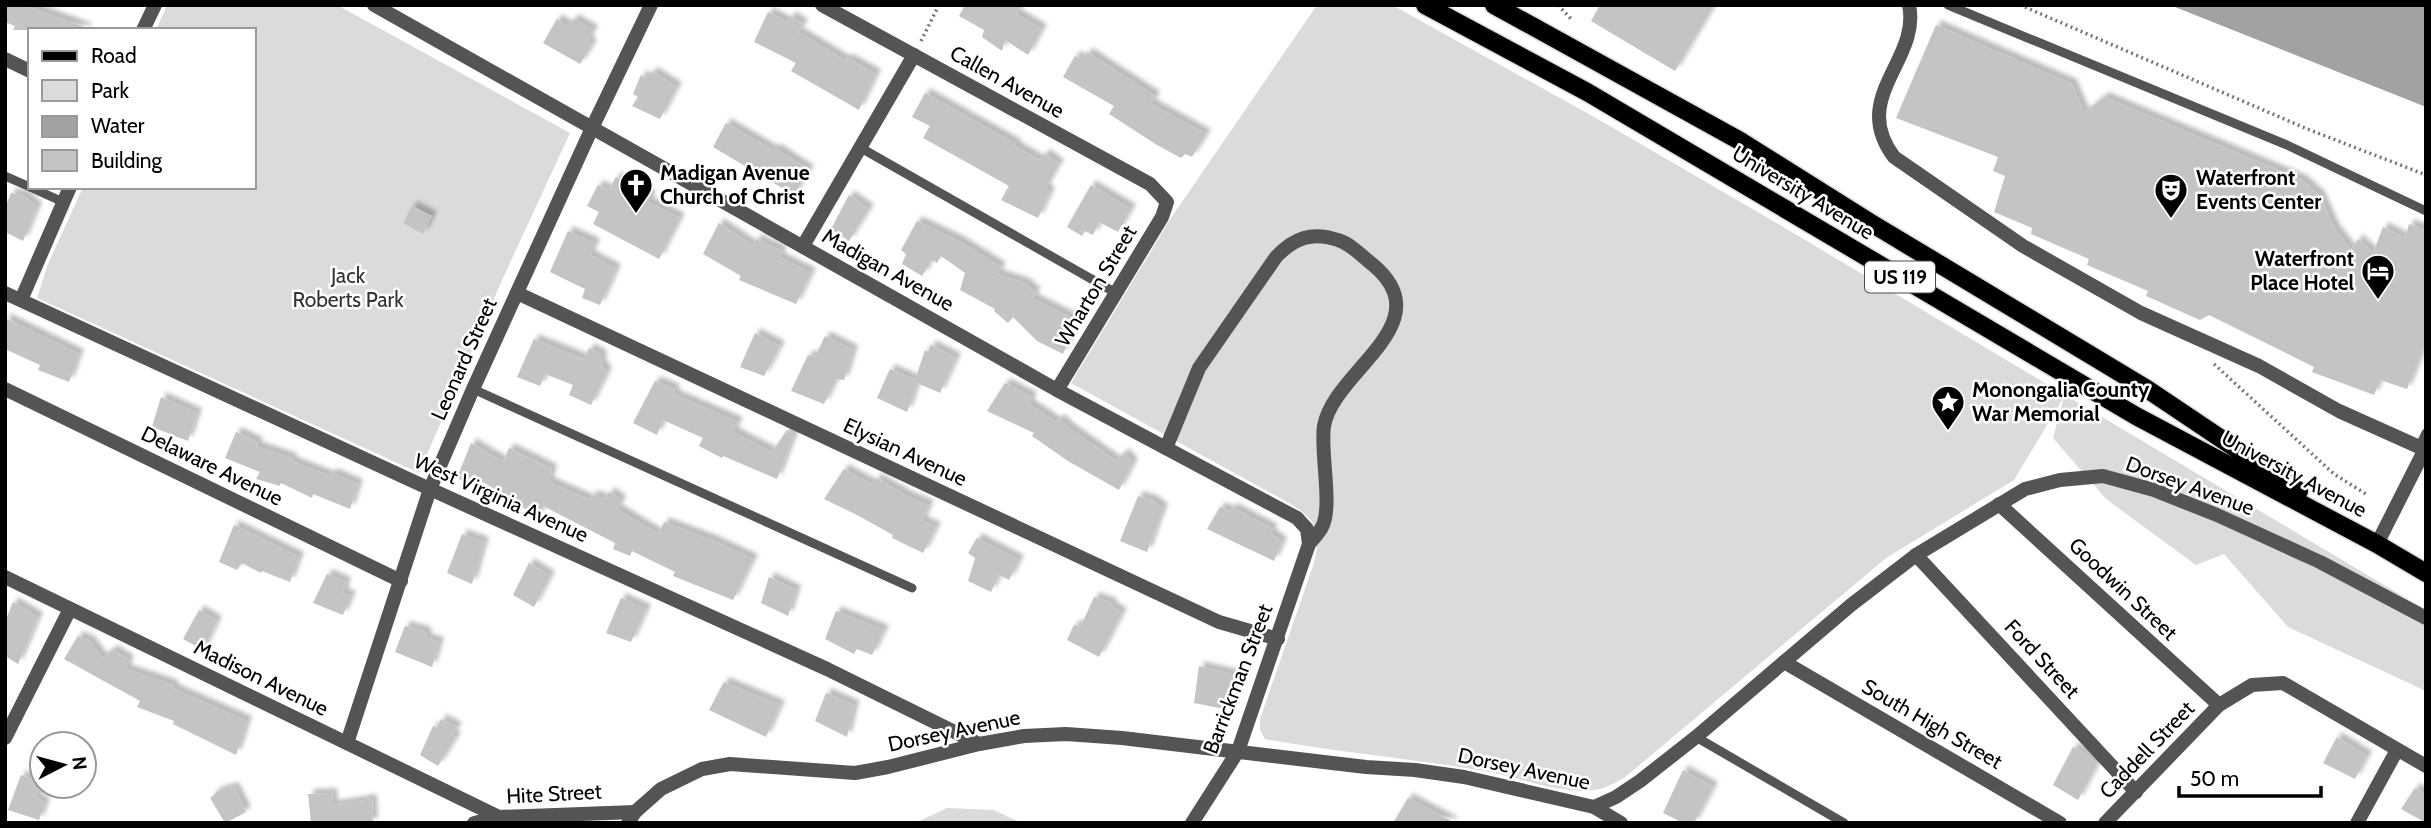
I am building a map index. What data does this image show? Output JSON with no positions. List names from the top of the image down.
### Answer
{
  "streets": {
    "main road": ["University Avenue", "US 119"],
    "street": [
      "Callen Avenue",
      "Madigan Avenue",
      "Wharton Street",
      "Leonard Street",
      "Elysian Avenue",
      "Delaware Avenue",
      "Dorsey Avenue",
      "West Virginia Avenue",
      "Goodwin Street",
      "Ford Street",
      "Madison Avenue",
      "Barrickman Street",
      "South High Street",
      "Caddell Street",
      "Hite Street"
    ]
  },
  "crossings": [
    ["Callen Avenue", "Wharton Street"],
    ["Madigan Avenue", "Wharton Street"],
    ["Madigan Avenue", "Leonard Street"],
    ["Madigan Avenue", "Barrickman Street"],
    ["Leonard Street", "Elysian Avenue"],
    ["Leonard Street", "Delaware Avenue"],
    ["Leonard Street", "West Virginia Avenue"],
    ["Leonard Street", "Madison Avenue"],
    ["Elysian Avenue", "Barrickman Street"],
    ["Dorsey Avenue", "West Virginia Avenue"],
    ["Dorsey Avenue", "Goodwin Street"],
    ["Dorsey Avenue", "Ford Street"],
    ["Dorsey Avenue", "Barrickman Street"],
    ["Dorsey Avenue", "South High Street"],
    ["Dorsey Avenue", "Hite Street"],
    ["Goodwin Street", "Caddell Street"],
    ["Ford Street", "Caddell Street"],
    ["Madison Avenue", "Hite Street"]
  ],
  "parks": ["Jack Roberts Park"],
  "places": {
    "church": ["Madigan Avenue Church of Christ"],
    "theatre": ["Waterfront Events Center"],
    "hotel": ["Waterfront Place Hotel"],
    "place": ["Monongalia County War Memorial"]
  },
  "legend": [
    "Road",
    "Park",
    "Water",
    "Building"
  ],
  "scale_bar": "50 m",
  "north": "right"
}
